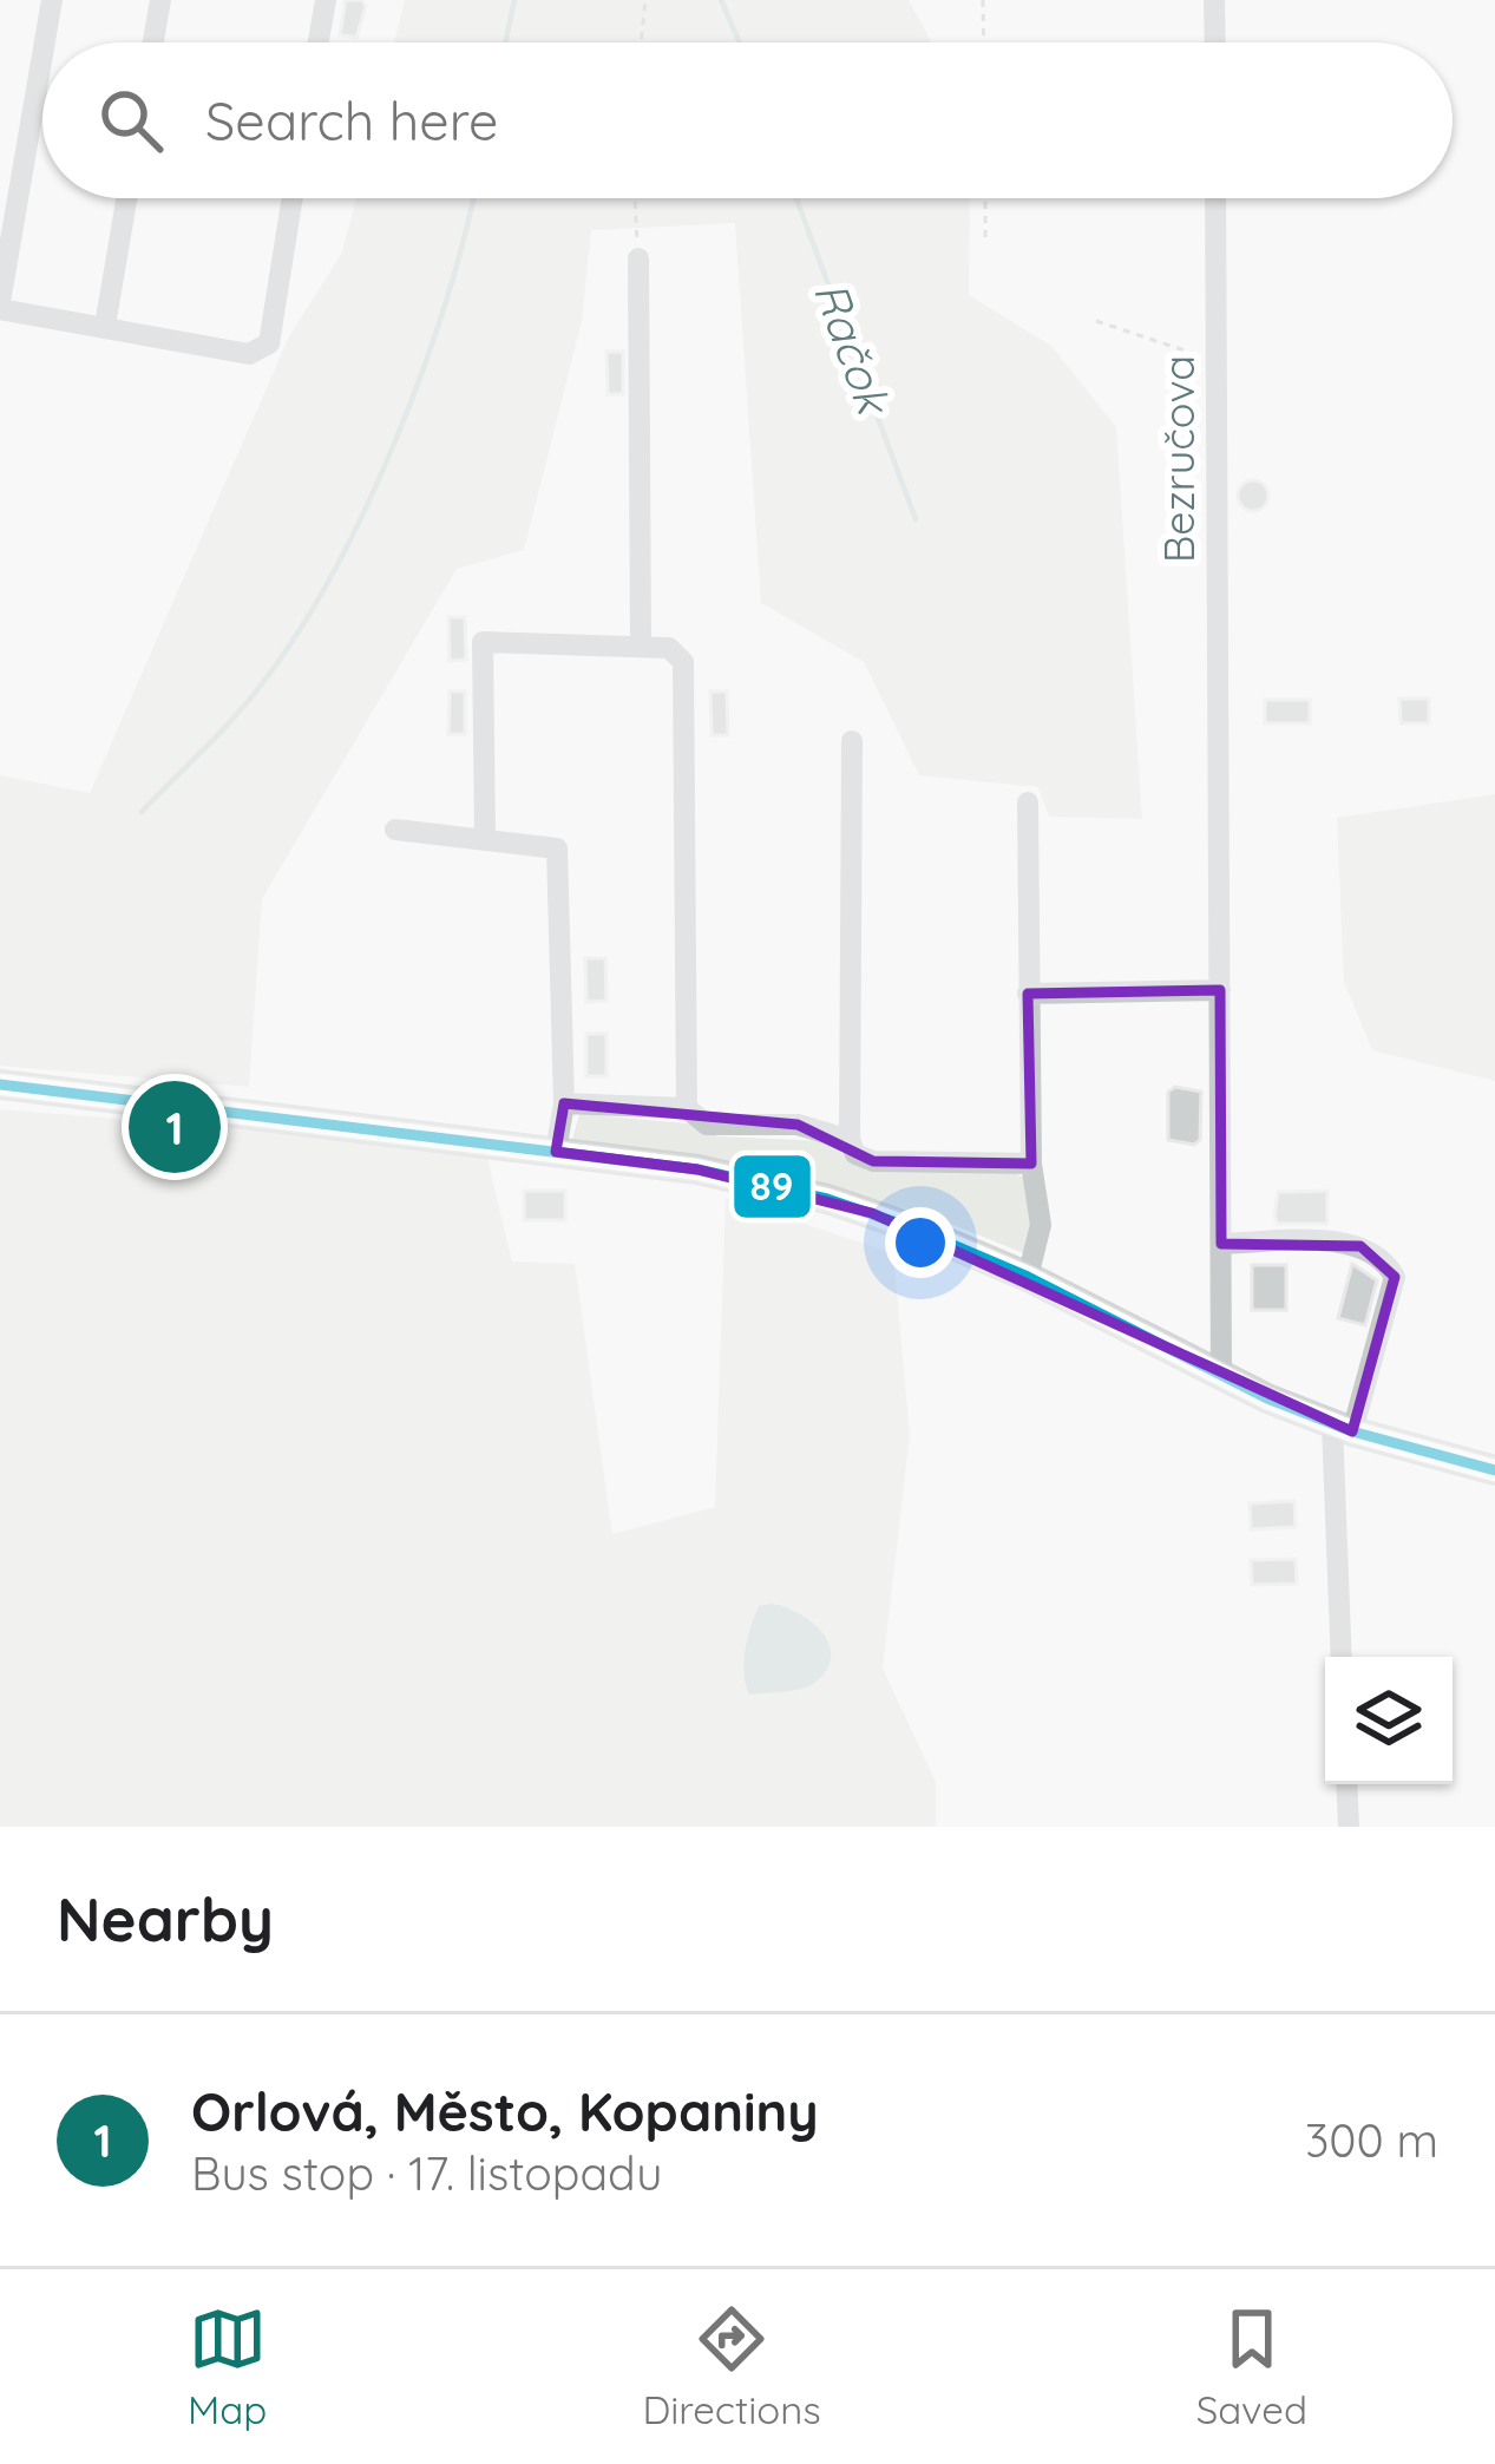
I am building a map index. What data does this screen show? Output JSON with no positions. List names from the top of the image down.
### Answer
{
  "streets": {
    "street": ["Bezručova"]
  },
  "water": ["Račok"],
  "lines": ["transit line 89"],
  "page": {
    "search": "Search here",
    "pins": "1",
    "heading": "Nearby",
    "list": [
      {
        "mark": "1",
        "name": "Orlová, Město, Kopaniny",
        "note": "Bus stop · 17. listopadu",
        "value": "300 m"
      }
    ],
    "nav": ["Map", "Directions", "Saved"]
  }
}
